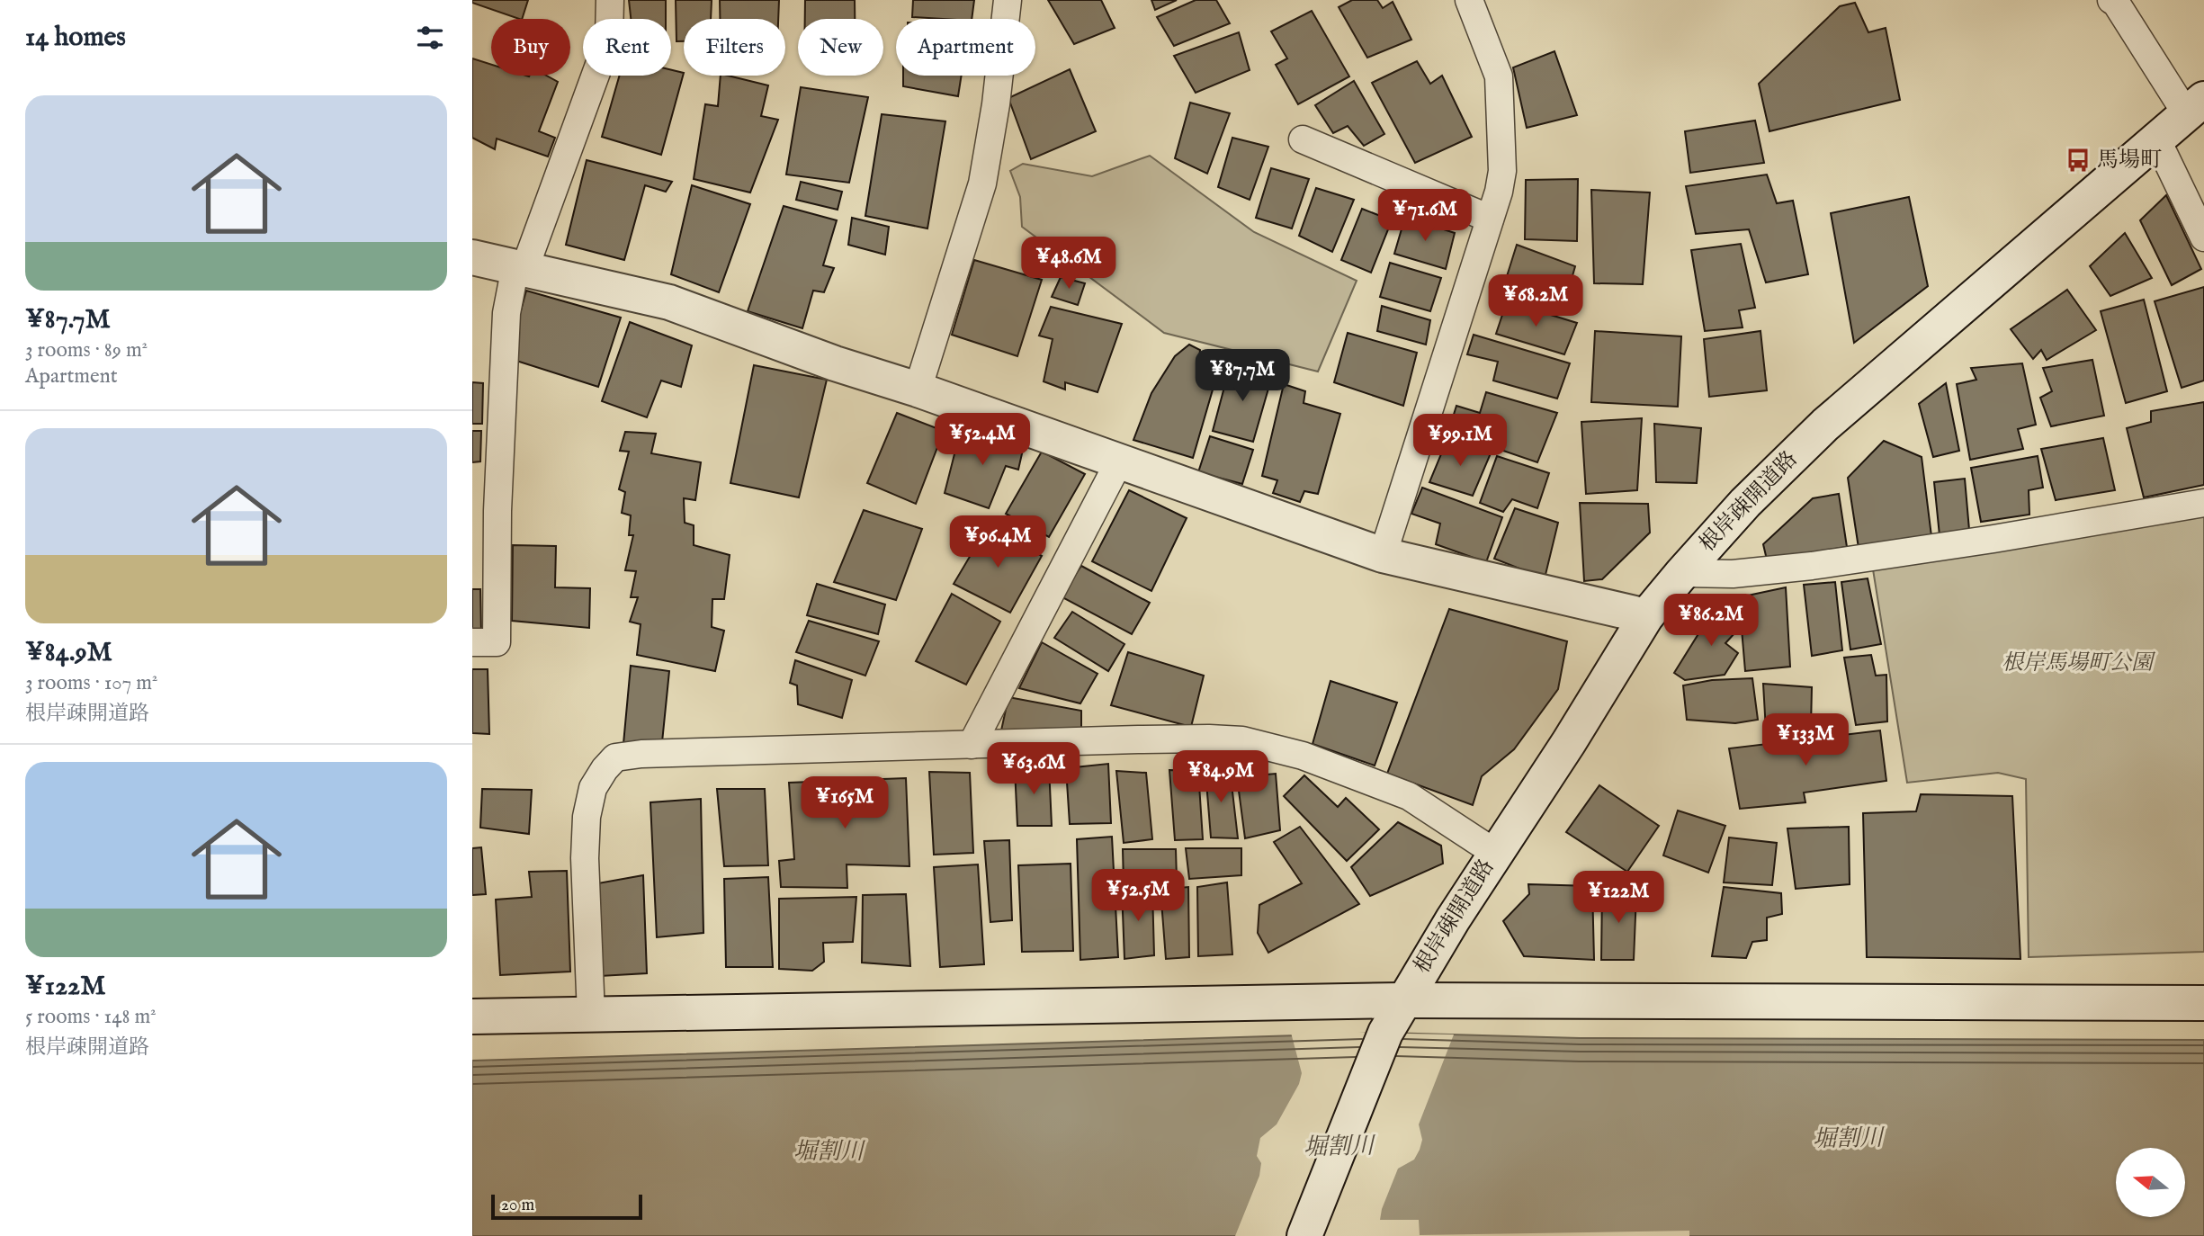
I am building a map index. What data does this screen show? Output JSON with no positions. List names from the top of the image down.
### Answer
{
  "streets": {
    "street": ["根岸疎開道路"]
  },
  "water": ["堀割川"],
  "parks": ["根岸馬場町公園"],
  "places": {
    "bus stop": ["馬場町"]
  },
  "scale_bar": "20 m",
  "north": "left",
  "page": {
    "heading": "14 homes",
    "chip": [
      "Buy",
      "Rent",
      "Filters",
      "New",
      "Apartment"
    ],
    "list": [
      {
        "name": "¥87.7M",
        "note": "3 rooms · 89 m² · Apartment"
      },
      {
        "name": "¥84.9M",
        "note": "3 rooms · 107 m² · 根岸疎開道路"
      },
      {
        "name": "¥122M",
        "note": "5 rooms · 148 m² · 根岸疎開道路"
      }
    ],
    "price": [
      "¥71.6M",
      "¥48.6M",
      "¥68.2M",
      "¥87.7M",
      "¥52.4M",
      "¥99.1M",
      "¥96.4M",
      "¥86.2M",
      "¥133M",
      "¥63.6M",
      "¥84.9M",
      "¥165M",
      "¥52.5M",
      "¥122M"
    ],
    "scale": "20 m"
  }
}
